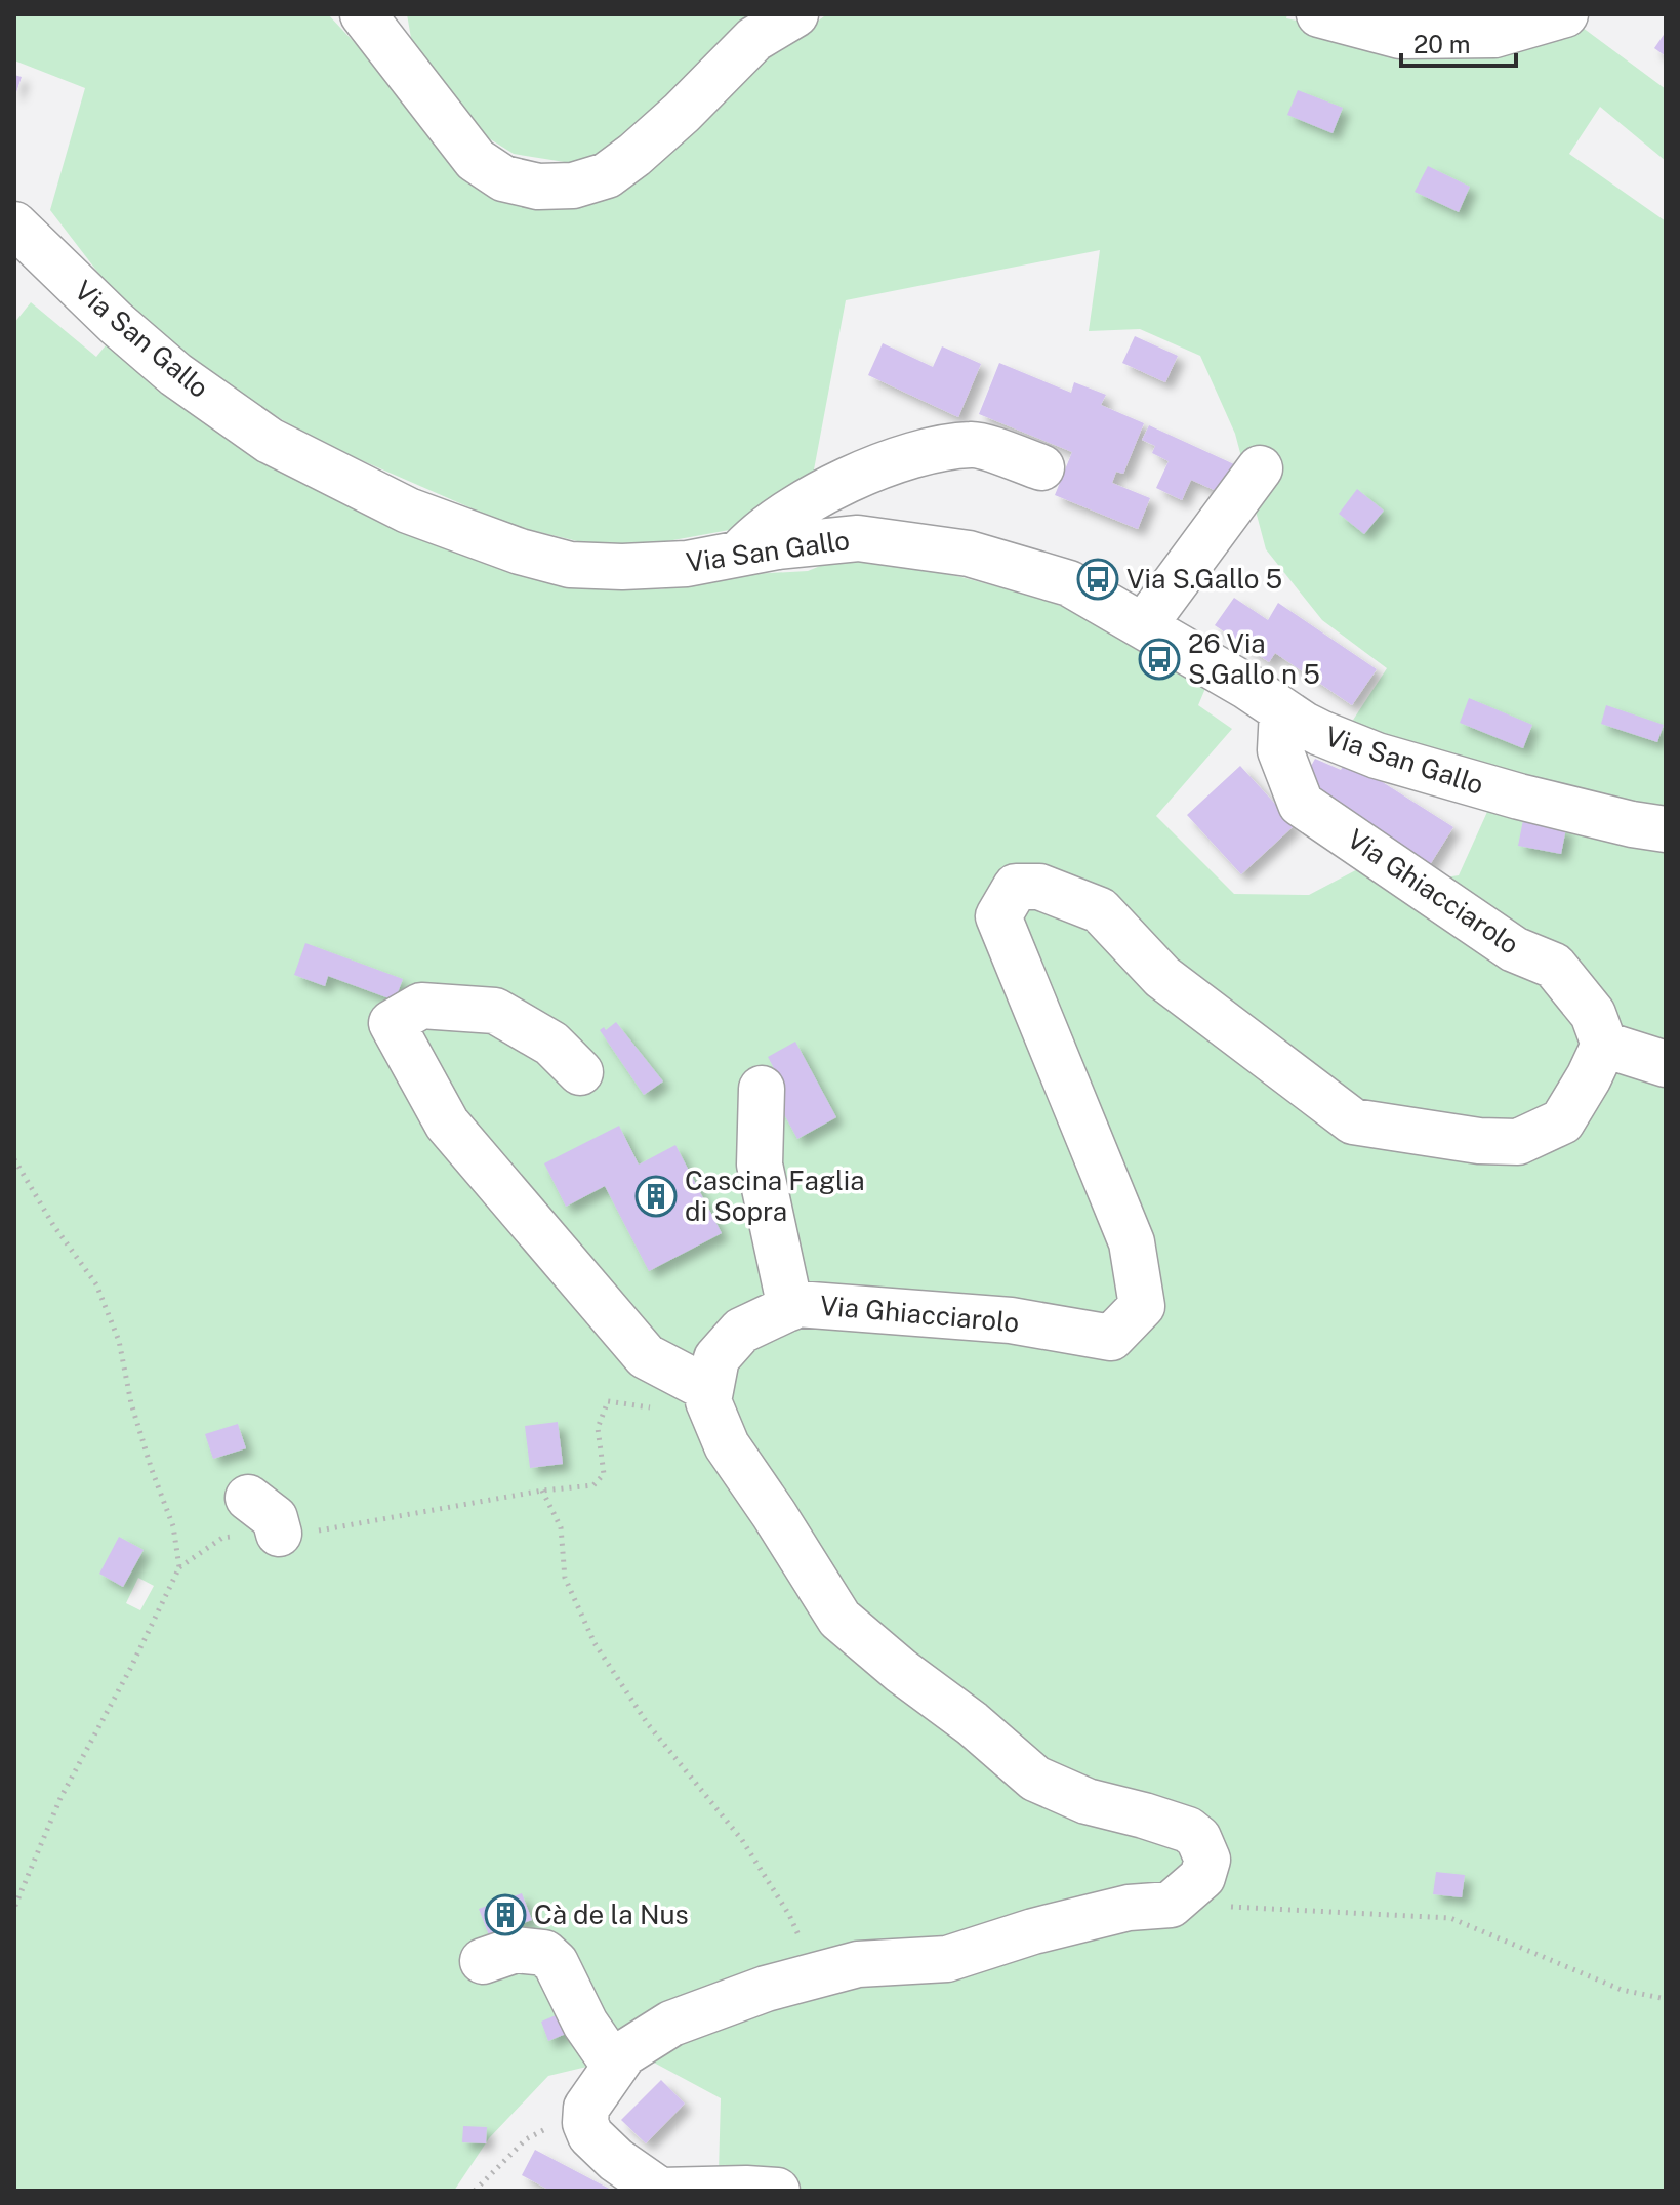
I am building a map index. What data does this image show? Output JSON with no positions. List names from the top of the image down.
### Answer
{
  "streets": {
    "street": ["Via San Gallo", "Via Ghiacciarolo"]
  },
  "crossings": [
    ["Via San Gallo", "Via Ghiacciarolo"]
  ],
  "places": {
    "bus stop": ["Via S.Gallo 5", "26 Via S.Gallo n 5"],
    "building": ["Cascina Faglia di Sopra", "Cà de la Nus"]
  },
  "scale_bar": "20 m"
}
